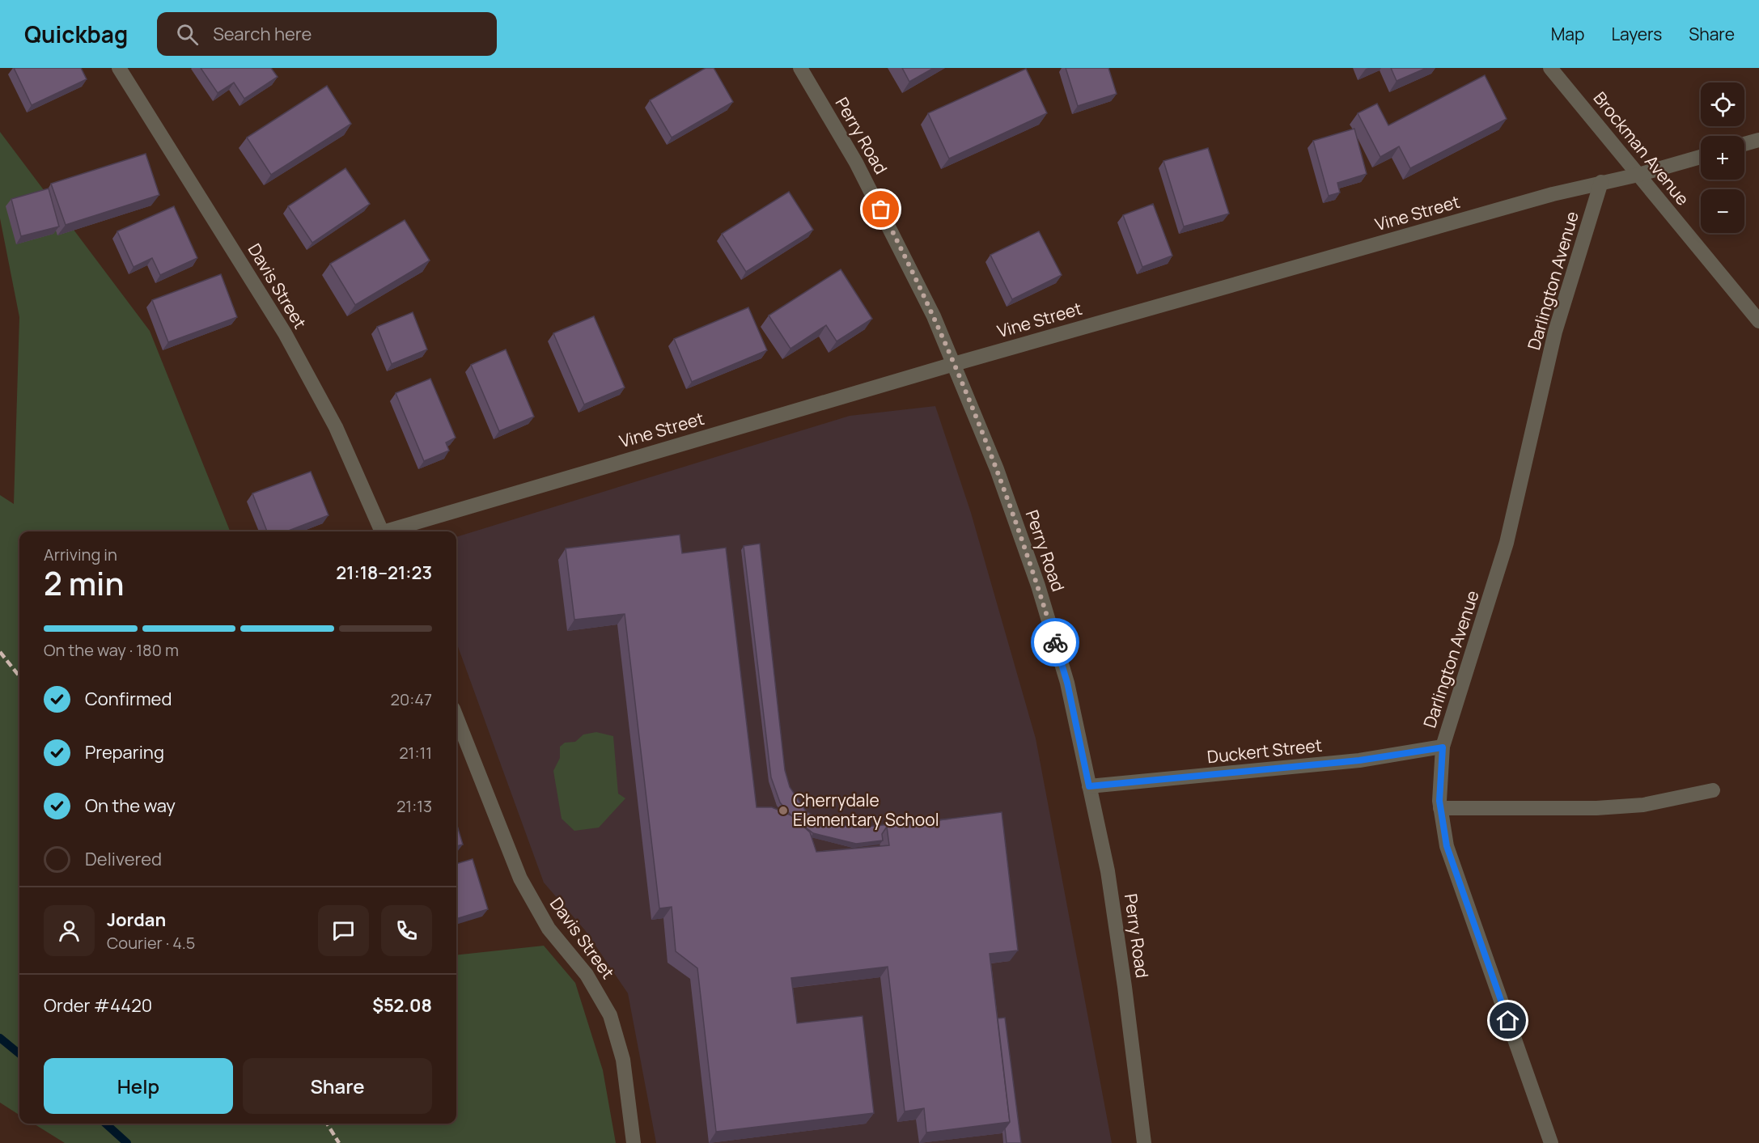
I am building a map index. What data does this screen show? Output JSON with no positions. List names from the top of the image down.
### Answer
{
  "streets": {
    "street": [
      "Perry Road",
      "Brockman Avenue",
      "Vine Street",
      "Darlington Avenue",
      "Davis Street",
      "Duckert Street"
    ]
  },
  "crossings": [
    ["Perry Road", "Vine Street"],
    ["Perry Road", "Duckert Street"],
    ["Brockman Avenue", "Vine Street"],
    ["Vine Street", "Darlington Avenue"],
    ["Darlington Avenue", "Duckert Street"]
  ],
  "places": ["Cherrydale Elementary School"],
  "page": {
    "header": "Quickbag",
    "search": "Search here",
    "nav": ["Map", "Layers", "Share"],
    "map_buttons": ["+", "−"],
    "heading": ["2 min", "Arriving in", "21:18–21:23"],
    "panel": [
      "Jordan",
      "Courier · 4.5",
      "Order #4420",
      "$52.08"
    ],
    "bar": "On the way · 180 m",
    "list": [
      ["Confirmed", "20:47"],
      ["Preparing", "21:11"],
      ["On the way", "21:13"],
      "Delivered"
    ],
    "buttons": ["Help", "Share"]
  }
}
